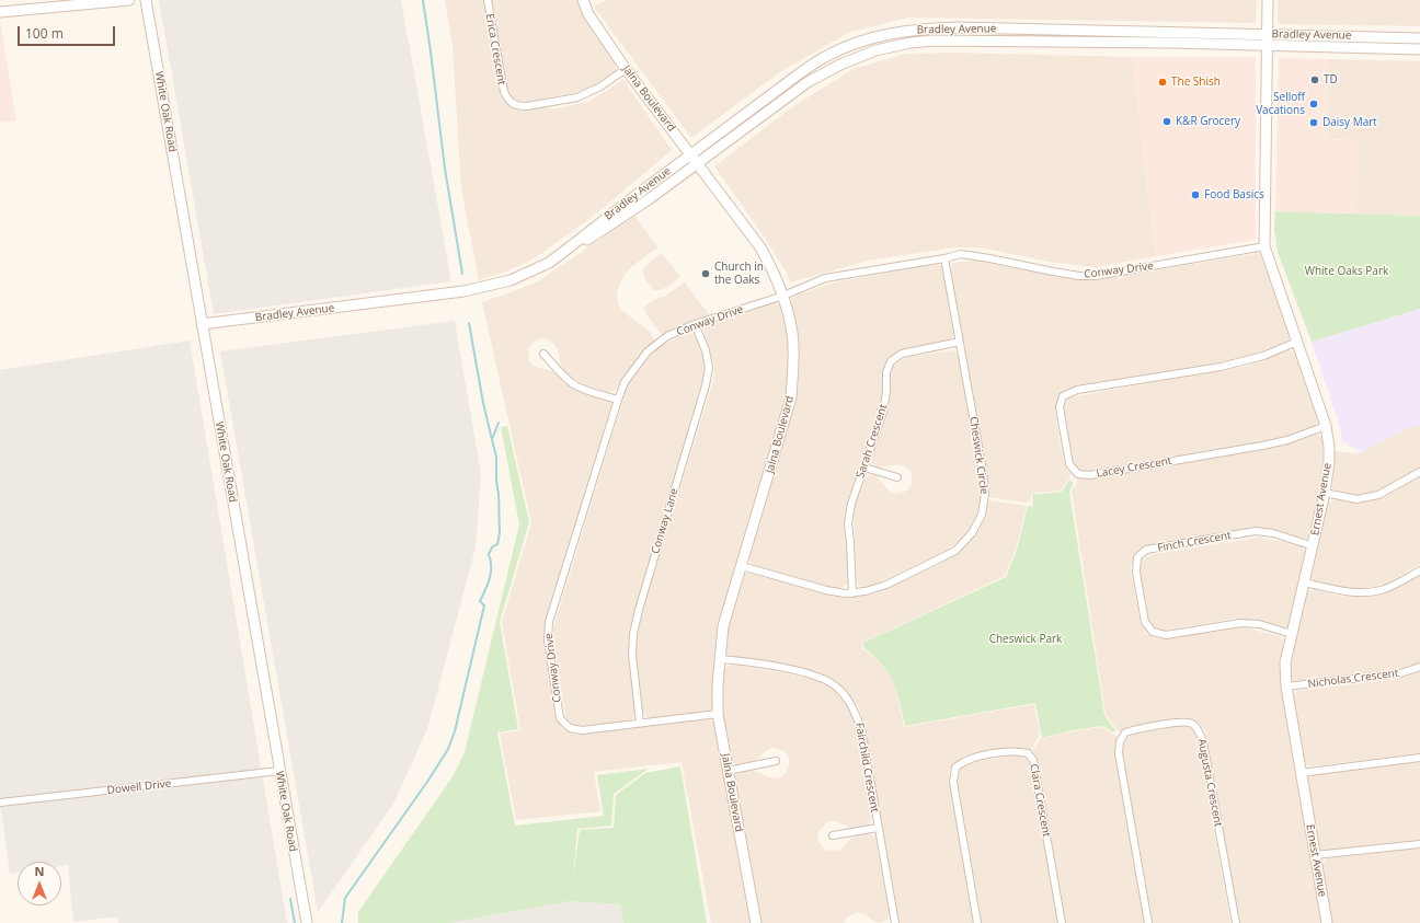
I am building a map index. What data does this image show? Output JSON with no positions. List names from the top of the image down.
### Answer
{
  "streets": {
    "street": [
      "Bradley Avenue",
      "Erica Crescent",
      "Jalna Boulevard",
      "White Oak Road",
      "Conway Drive",
      "Sarah Crescent",
      "Cheswick Circle",
      "Lacey Crescent",
      "Ernest Avenue",
      "Conway Lane",
      "Finch Crescent",
      "Nicholas Crescent",
      "Fairchild Crescent",
      "Augusta Crescent",
      "Dowell Drive",
      "Clara Crescent"
    ]
  },
  "crossings": [
    ["Bradley Avenue", "Jalna Boulevard"],
    ["Bradley Avenue", "White Oak Road"],
    ["Bradley Avenue", "Ernest Avenue"],
    ["Erica Crescent", "Jalna Boulevard"],
    ["Jalna Boulevard", "Conway Drive"],
    ["Jalna Boulevard", "Cheswick Circle"],
    ["Jalna Boulevard", "Fairchild Crescent"],
    ["White Oak Road", "Dowell Drive"],
    ["Conway Drive", "Cheswick Circle"],
    ["Conway Drive", "Ernest Avenue"],
    ["Conway Drive", "Conway Lane"],
    ["Sarah Crescent", "Cheswick Circle"],
    ["Lacey Crescent", "Ernest Avenue"],
    ["Ernest Avenue", "Finch Crescent"],
    ["Ernest Avenue", "Nicholas Crescent"]
  ],
  "parks": ["White Oaks Park", "Cheswick Park"],
  "places": [
    "TD",
    "The Shish",
    "Selloff Vacations",
    "K&R Grocery",
    "Daisy Mart",
    "Food Basics",
    "Church in the Oaks"
  ],
  "scale_bar": "100 m",
  "north": "top"
}
